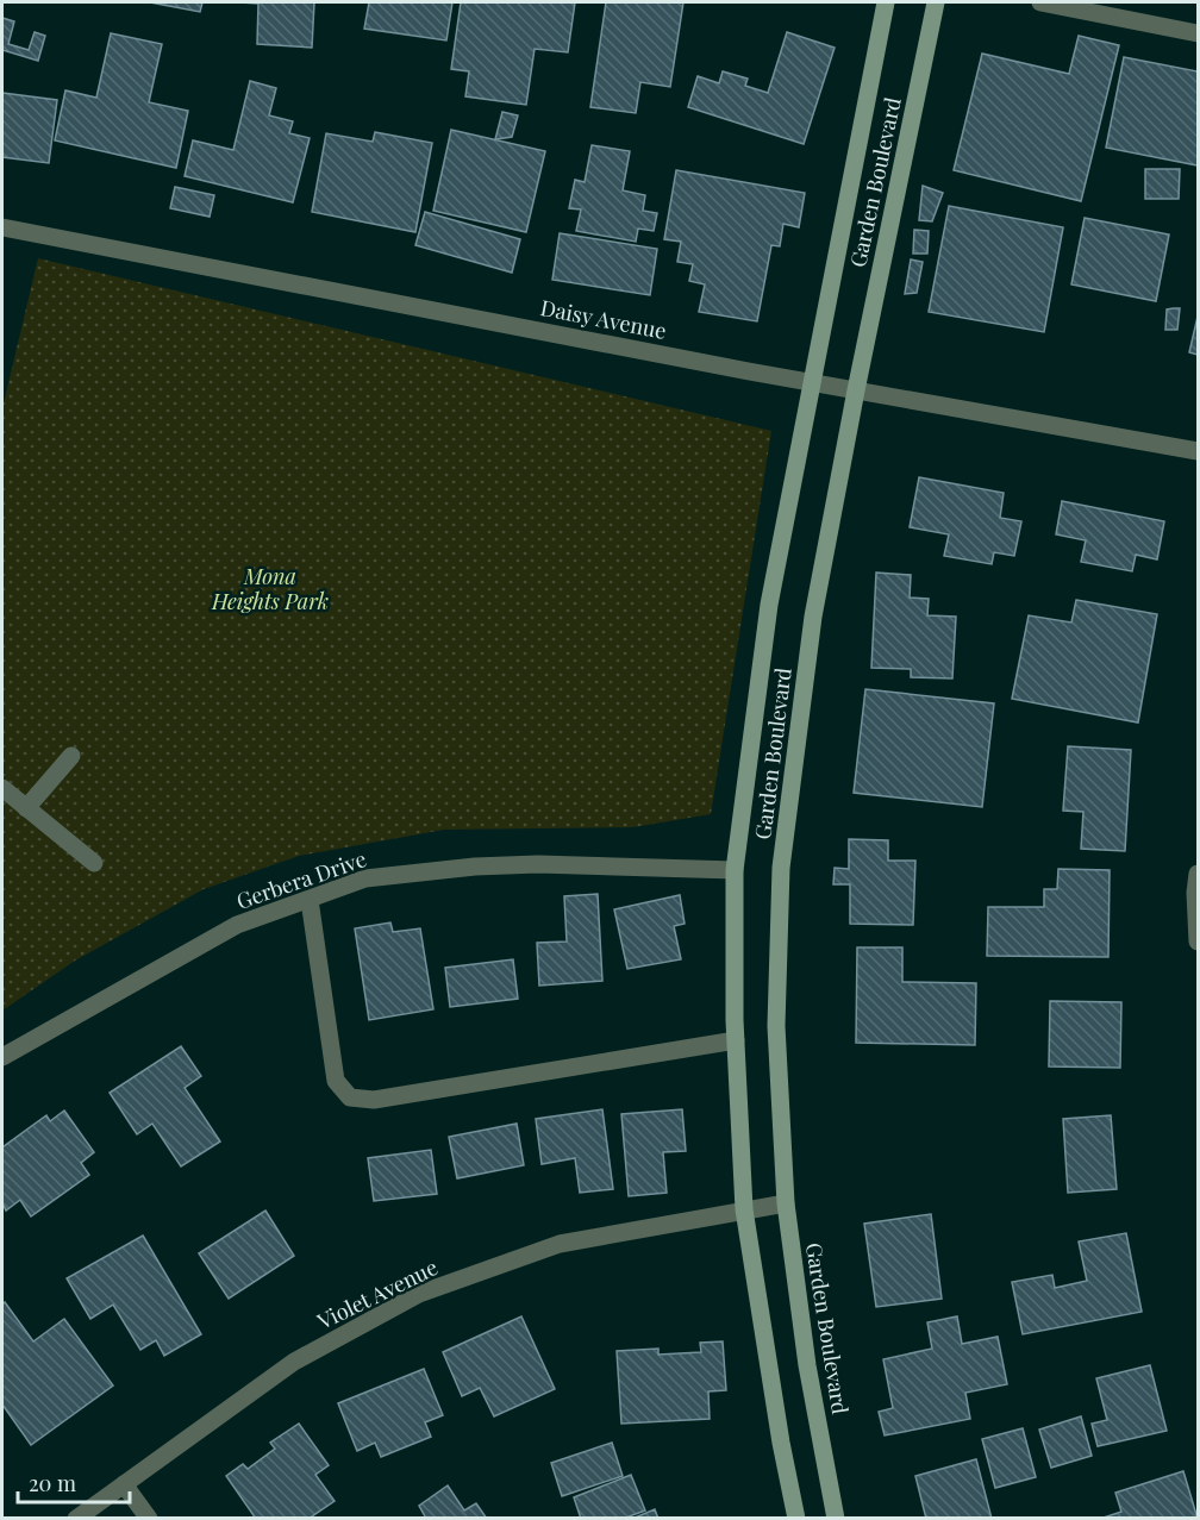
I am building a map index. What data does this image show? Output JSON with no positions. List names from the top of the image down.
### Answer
{
  "streets": {
    "street": [
      "Garden Boulevard",
      "Daisy Avenue",
      "Gerbera Drive",
      "Violet Avenue"
    ]
  },
  "crossings": [
    ["Garden Boulevard", "Daisy Avenue"],
    ["Garden Boulevard", "Gerbera Drive"],
    ["Garden Boulevard", "Violet Avenue"]
  ],
  "parks": ["Mona Heights Park"],
  "scale_bar": "20 m"
}
